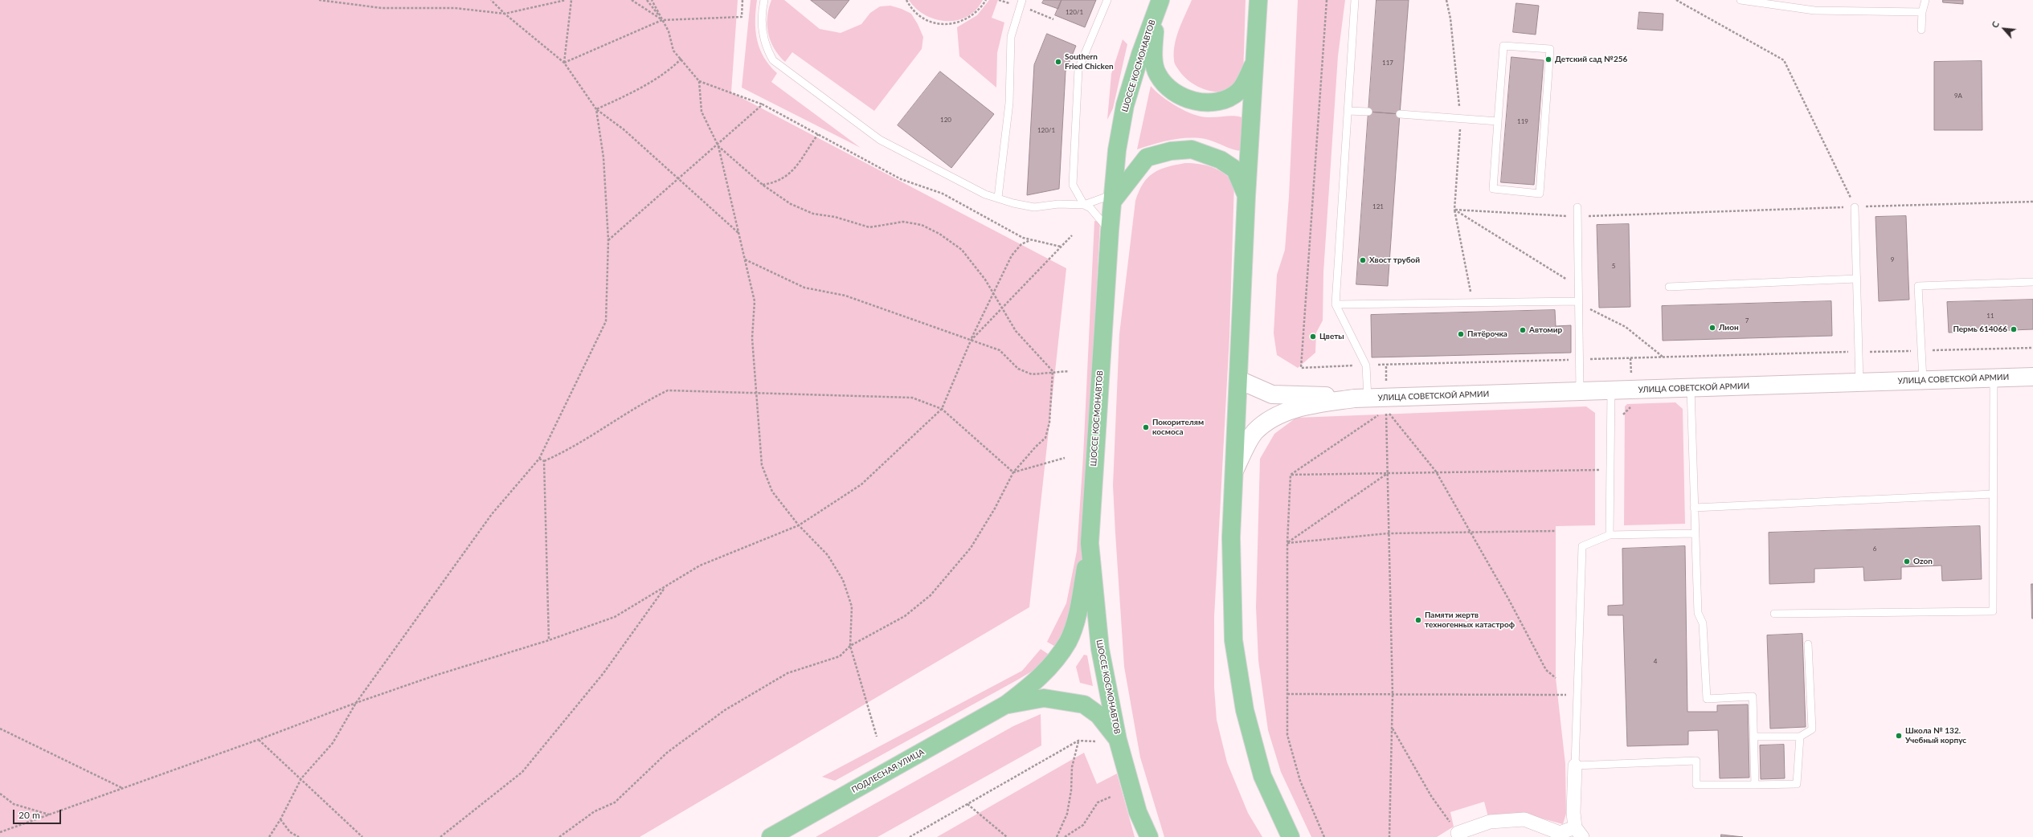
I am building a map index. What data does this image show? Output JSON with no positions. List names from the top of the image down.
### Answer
{
  "streets": {
    "main road": ["ШОССЕ КОСМОНАВТОВ", "ПОДЛЕСНАЯ УЛИЦА"],
    "street": ["УЛИЦА СОВЕТСКОЙ АРМИИ"]
  },
  "places": [
    "Детский сад №256",
    "Southern Fried Chicken",
    "Хвост трубой",
    "Лион",
    "Пермь 614066",
    "Автомир",
    "Пятёрочка",
    "Цветы",
    "Покорителям космоса",
    "Ozon",
    "Памяти жертв техногенных катастроф",
    "Школа № 132. Учебный корпус"
  ],
  "house_numbers": [
    "120/1",
    "117",
    "9А",
    "120",
    "119",
    "120/1",
    "121",
    "9",
    "5",
    "11",
    "7",
    "6",
    "4"
  ],
  "scale_bar": "20 m",
  "north": "top left"
}
